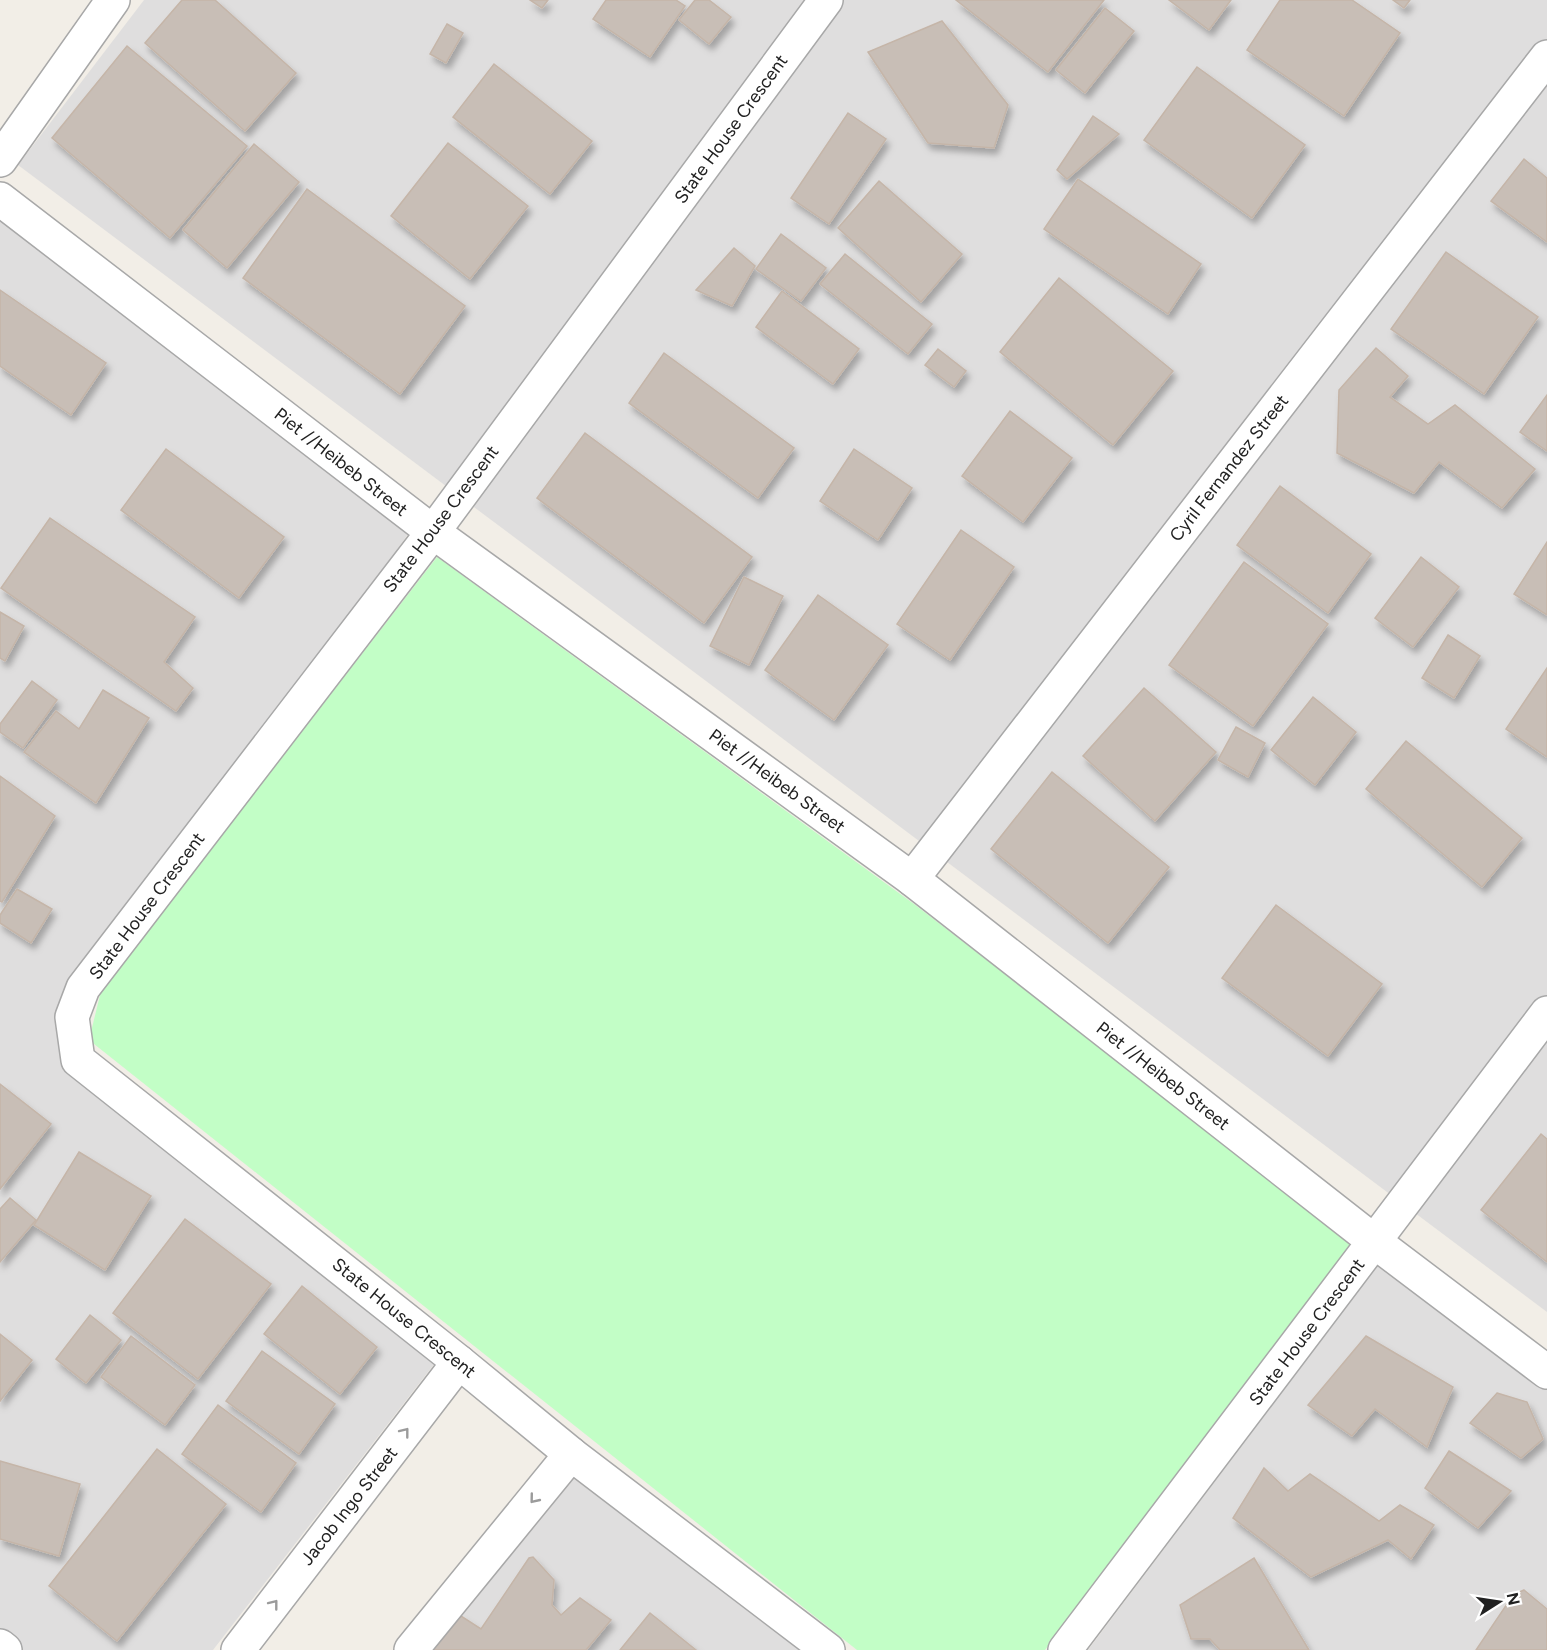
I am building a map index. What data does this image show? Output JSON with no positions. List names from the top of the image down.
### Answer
{
  "streets": {
    "street": [
      "State House Crescent",
      "Piet //Heibeb Street",
      "Cyril Fernandez Street",
      "Jacob Ingo Street"
    ]
  },
  "crossings": [
    ["State House Crescent", "Piet //Heibeb Street"],
    ["State House Crescent", "Jacob Ingo Street"],
    ["Piet //Heibeb Street", "Cyril Fernandez Street"]
  ],
  "north": "right"
}
